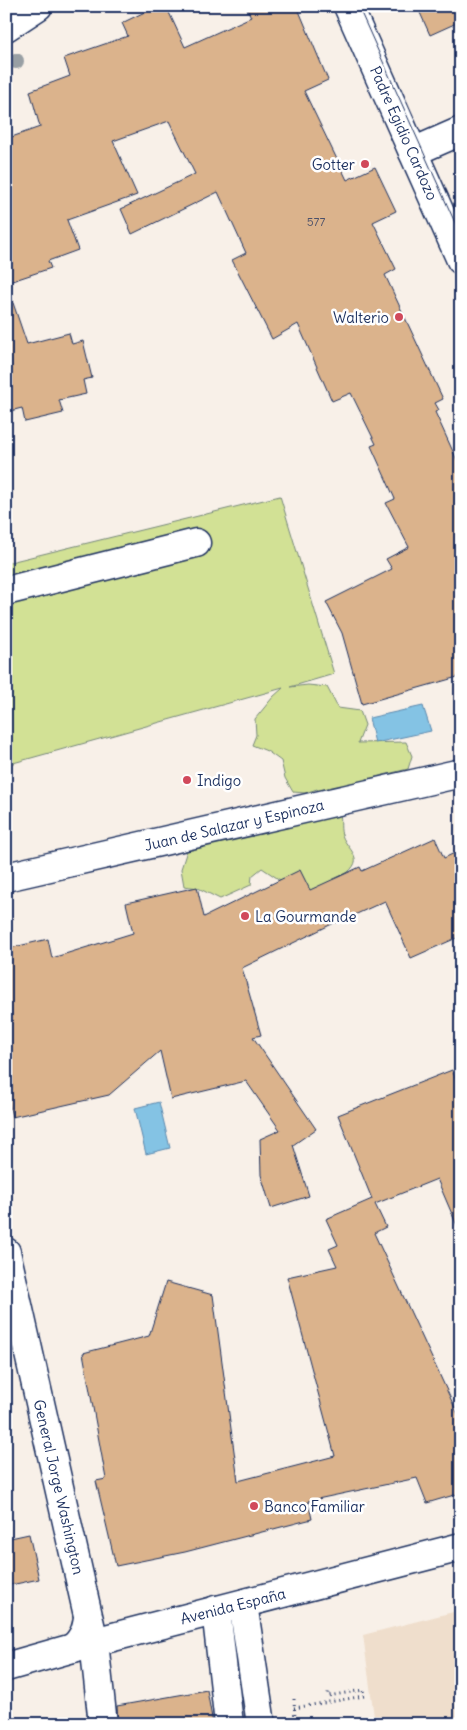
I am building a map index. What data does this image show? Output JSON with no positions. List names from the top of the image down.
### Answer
{
  "streets": {
    "street": [
      "Padre Egidio Cardozo",
      "Juan de Salazar y Espinoza",
      "General Jorge Washington",
      "Avenida España"
    ]
  },
  "crossings": [
    ["General Jorge Washington", "Avenida España"]
  ],
  "places": [
    "Gotter",
    "Walterio",
    "Indigo",
    "La Gourmande",
    "Banco Familiar"
  ],
  "house_numbers": ["577"]
}
